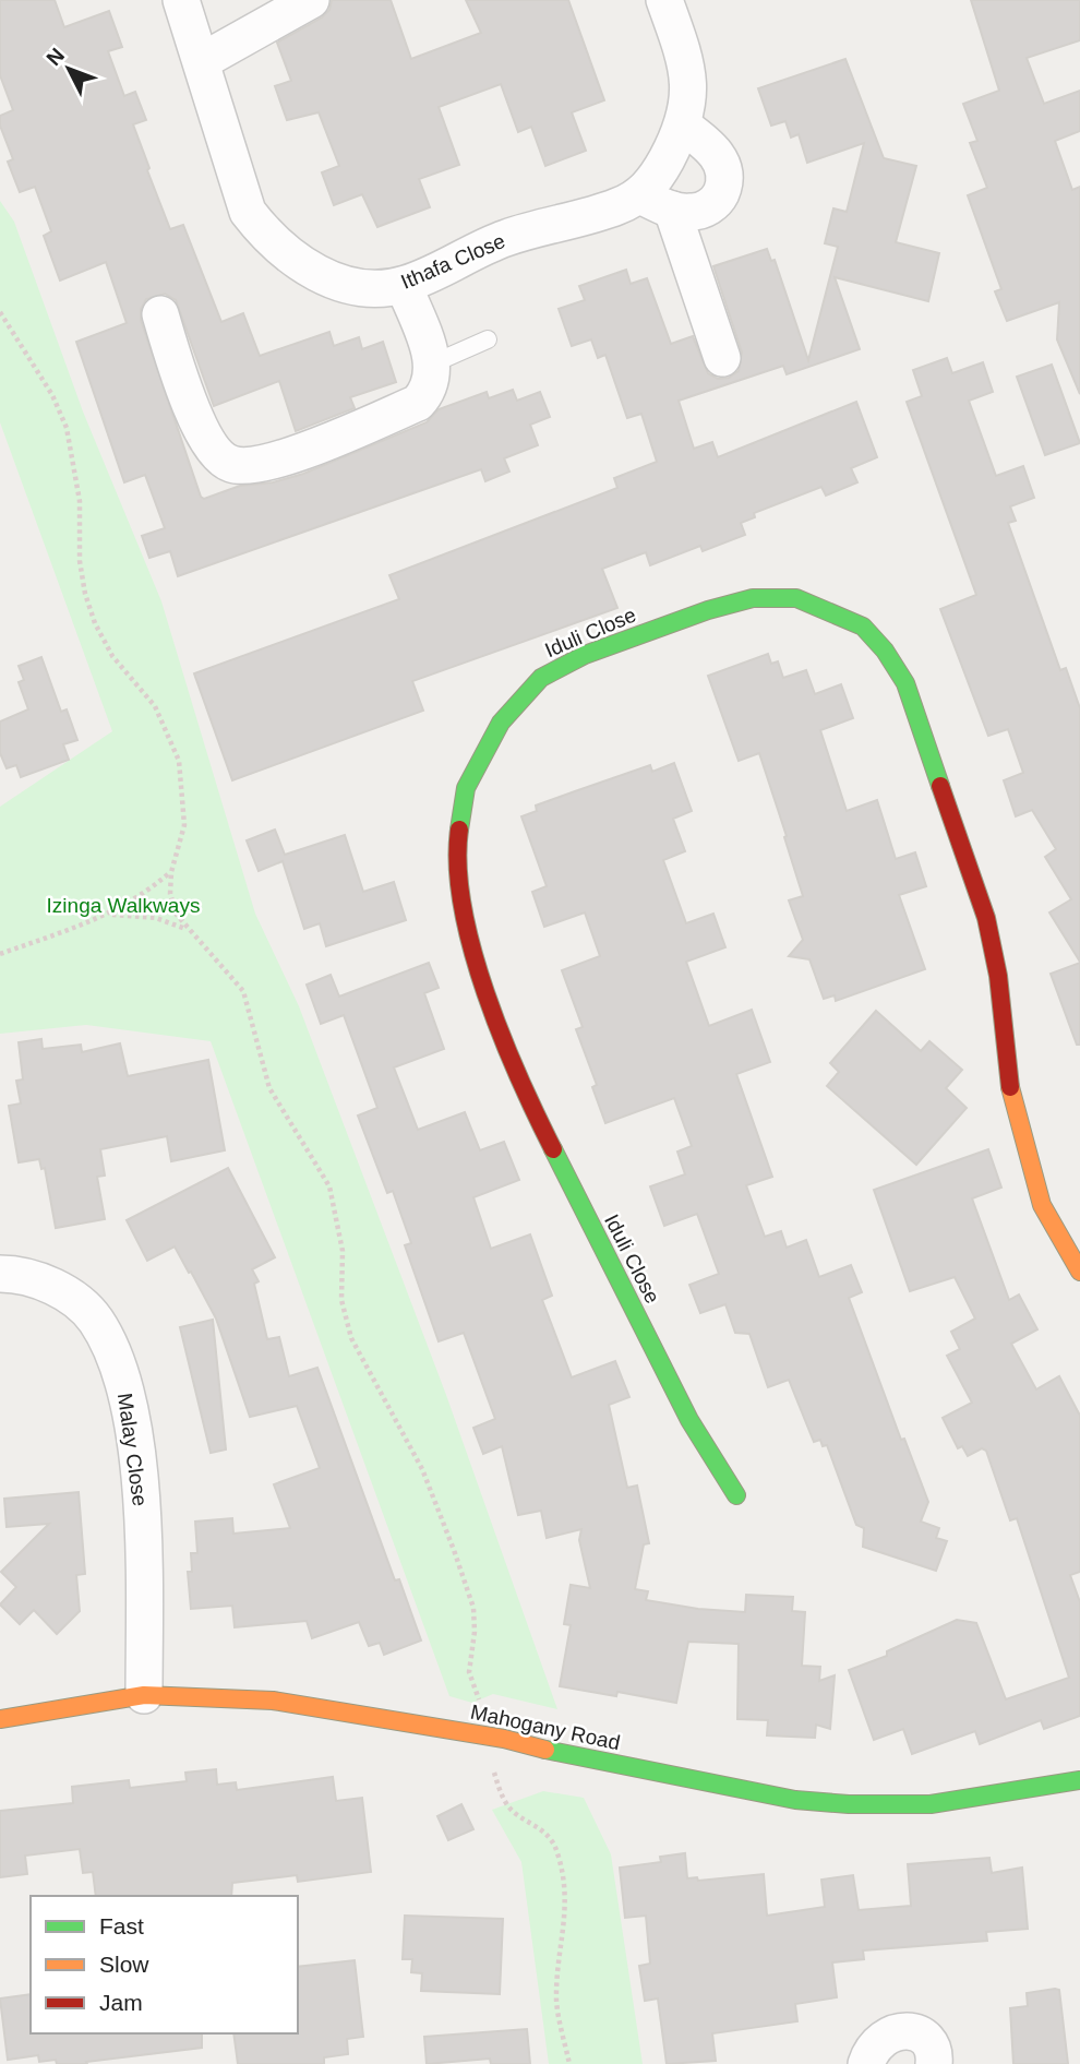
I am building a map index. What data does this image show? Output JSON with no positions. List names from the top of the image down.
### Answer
{
  "streets": {
    "street": [
      "Ithafa Close",
      "Iduli Close",
      "Malay Close",
      "Mahogany Road"
    ]
  },
  "crossings": [
    ["Malay Close", "Mahogany Road"]
  ],
  "parks": ["Izinga Walkways"],
  "legend": ["Fast", "Slow", "Jam"],
  "north": "top left"
}
